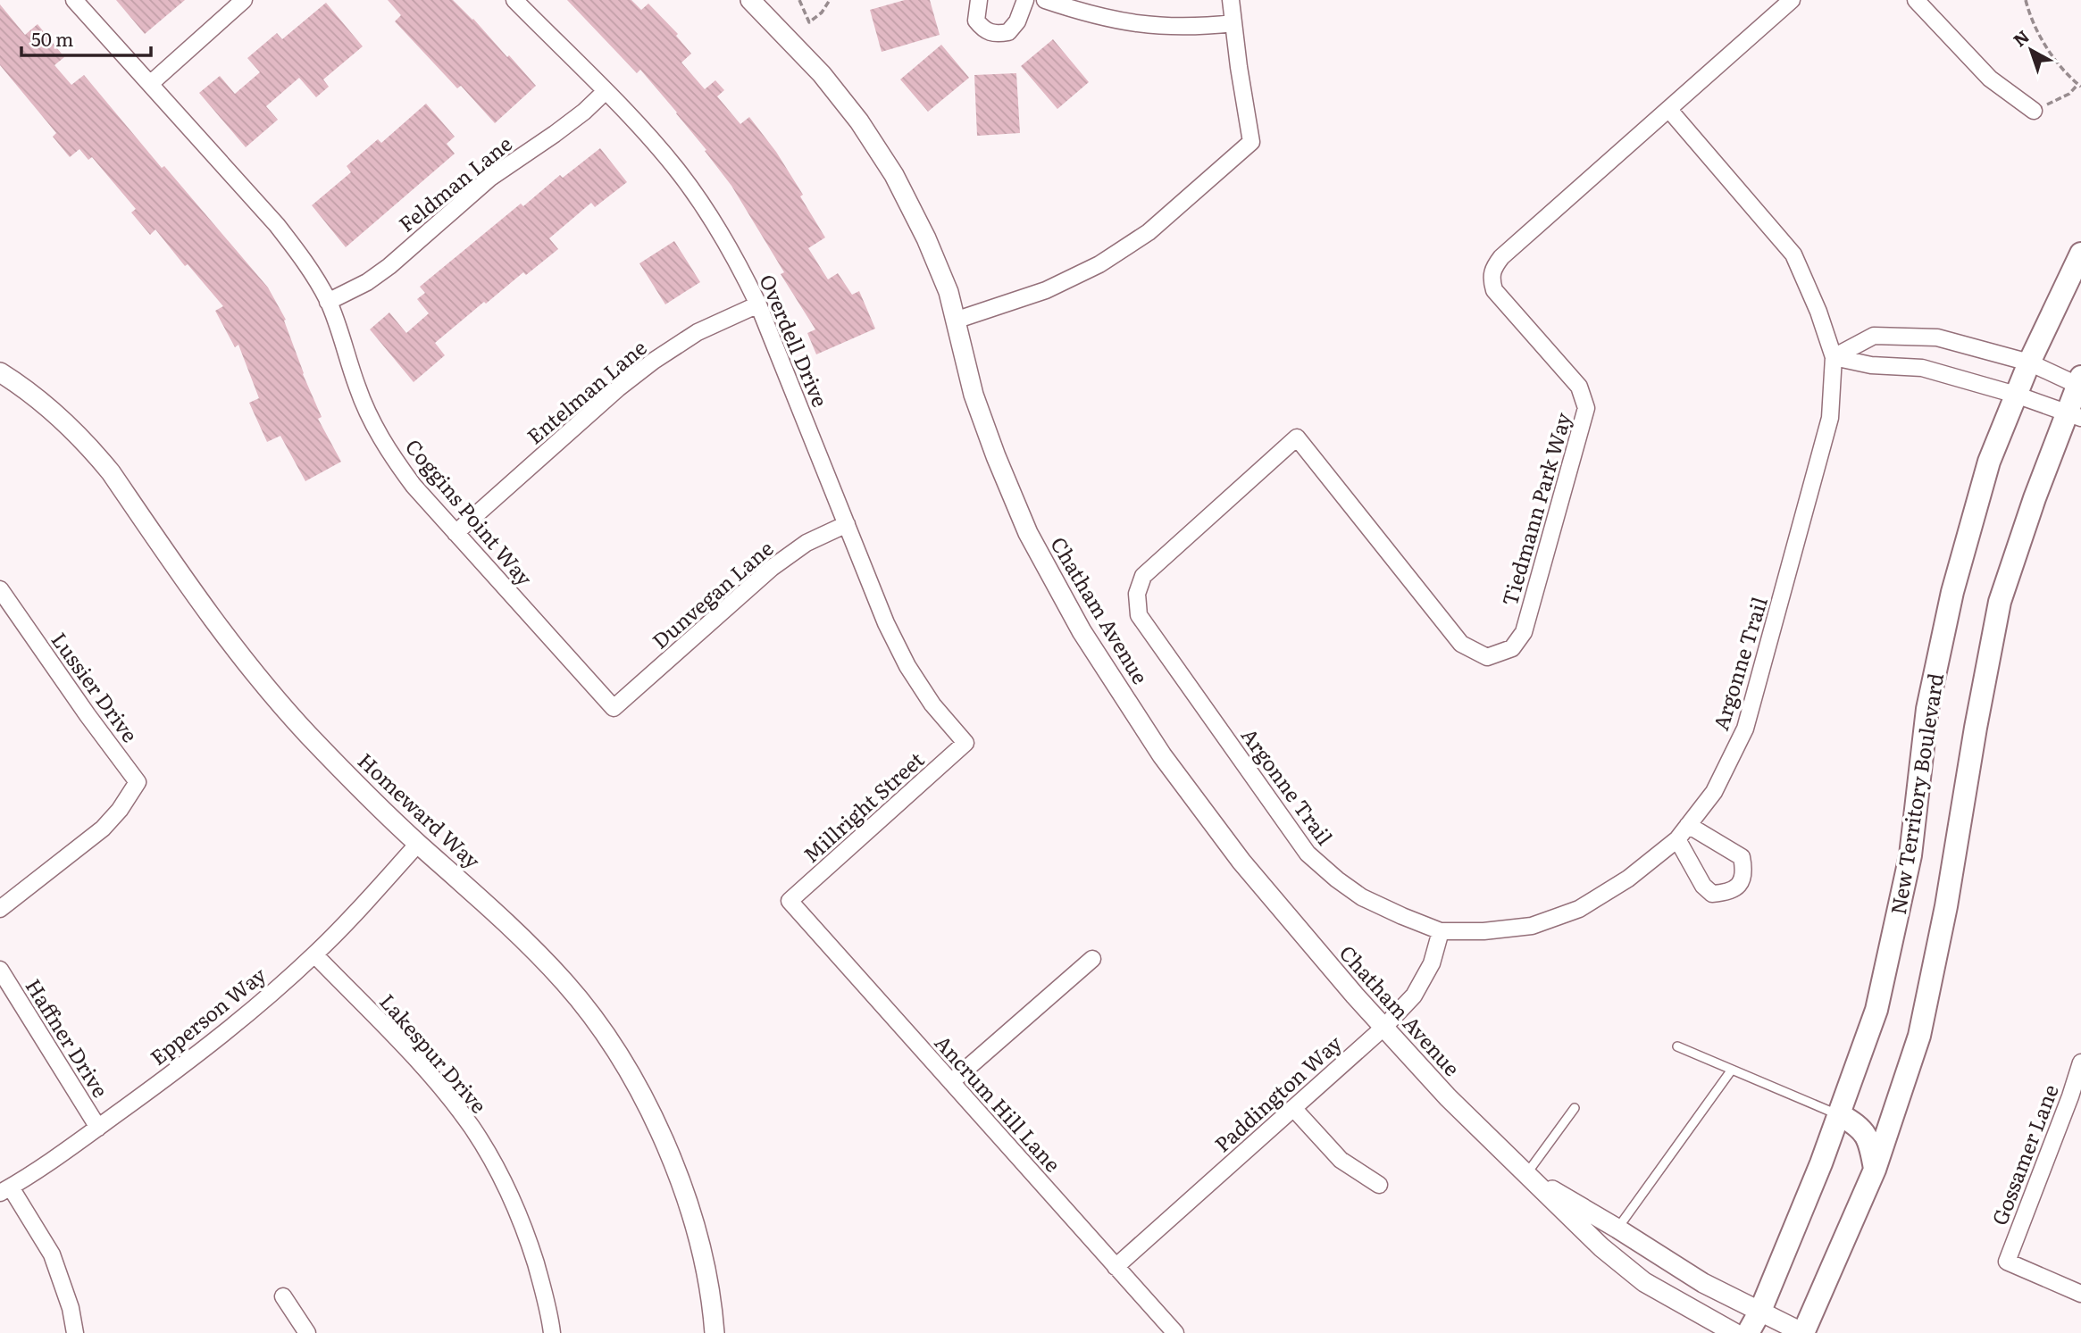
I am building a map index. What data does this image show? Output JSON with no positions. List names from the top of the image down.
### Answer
{
  "streets": {
    "main road": ["New Territory Boulevard"],
    "street": [
      "Feldman Lane",
      "Overdell Drive",
      "Entelman Lane",
      "Tiedmann Park Way",
      "Coggins Point Way",
      "Dunvegan Lane",
      "Chatham Avenue",
      "Argonne Trail",
      "Lussier Drive",
      "Millright Street",
      "Homeward Way",
      "Epperson Way",
      "Haffner Drive",
      "Lakespur Drive",
      "Paddington Way",
      "Ancrum Hill Lane",
      "Gossamer Lane"
    ]
  },
  "crossings": [
    ["Feldman Lane", "Overdell Drive"],
    ["Feldman Lane", "Coggins Point Way"],
    ["Overdell Drive", "Entelman Lane"],
    ["Overdell Drive", "Dunvegan Lane"],
    ["Overdell Drive", "Millright Street"],
    ["Entelman Lane", "Coggins Point Way"],
    ["Tiedmann Park Way", "Argonne Trail"],
    ["Coggins Point Way", "Dunvegan Lane"],
    ["Chatham Avenue", "New Territory Boulevard"],
    ["Chatham Avenue", "Paddington Way"],
    ["Argonne Trail", "Paddington Way"],
    ["Millright Street", "Ancrum Hill Lane"],
    ["Homeward Way", "Epperson Way"],
    ["Epperson Way", "Haffner Drive"],
    ["Epperson Way", "Lakespur Drive"],
    ["Paddington Way", "Ancrum Hill Lane"]
  ],
  "scale_bar": "50 m",
  "north": "top left"
}
